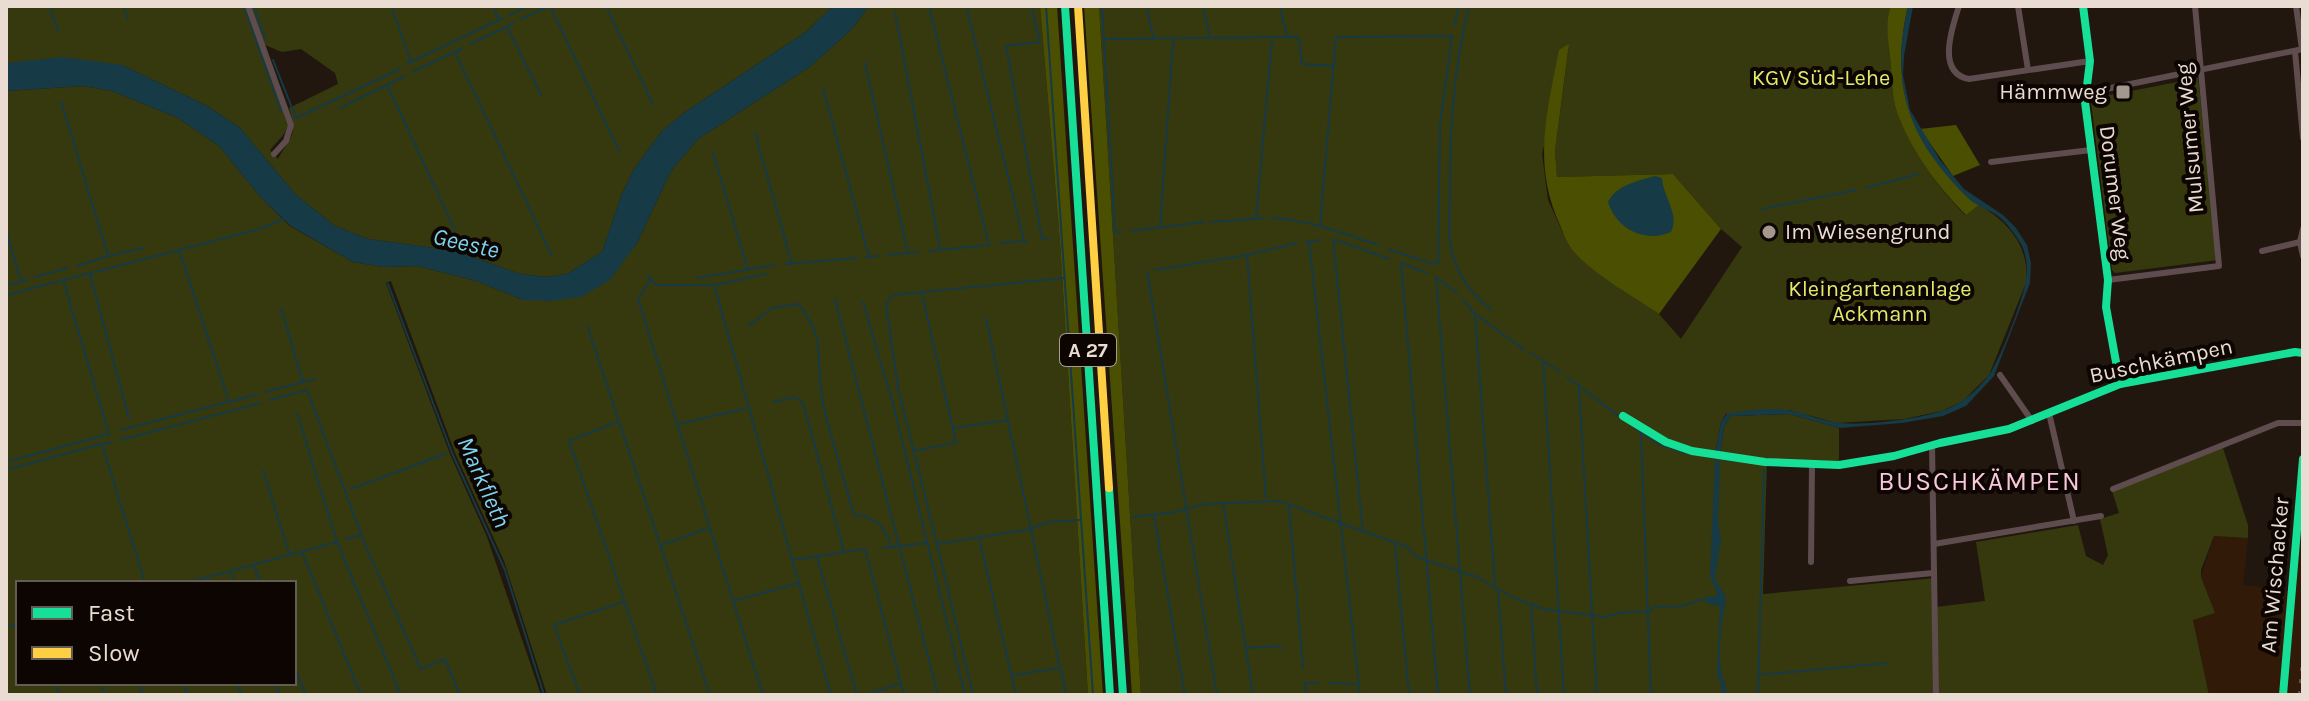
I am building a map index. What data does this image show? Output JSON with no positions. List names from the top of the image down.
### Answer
{
  "streets": {
    "main road": [
      "Dorumer Weg",
      "A 27",
      "Buschkämpen",
      "Am Wischacker"
    ],
    "street": ["Mulsumer Weg"]
  },
  "crossings": [
    ["Mulsumer Weg", "Dorumer Weg"],
    ["Dorumer Weg", "Buschkämpen"]
  ],
  "districts": ["BUSCHKÄMPEN"],
  "water": ["Geeste", "Markfleth"],
  "parks": ["KGV Süd-Lehe", "Kleingartenanlage Ackmann"],
  "places": {
    "transit": ["Hämmweg"],
    "other": ["Im Wiesengrund"]
  },
  "legend": ["Fast", "Slow"]
}
